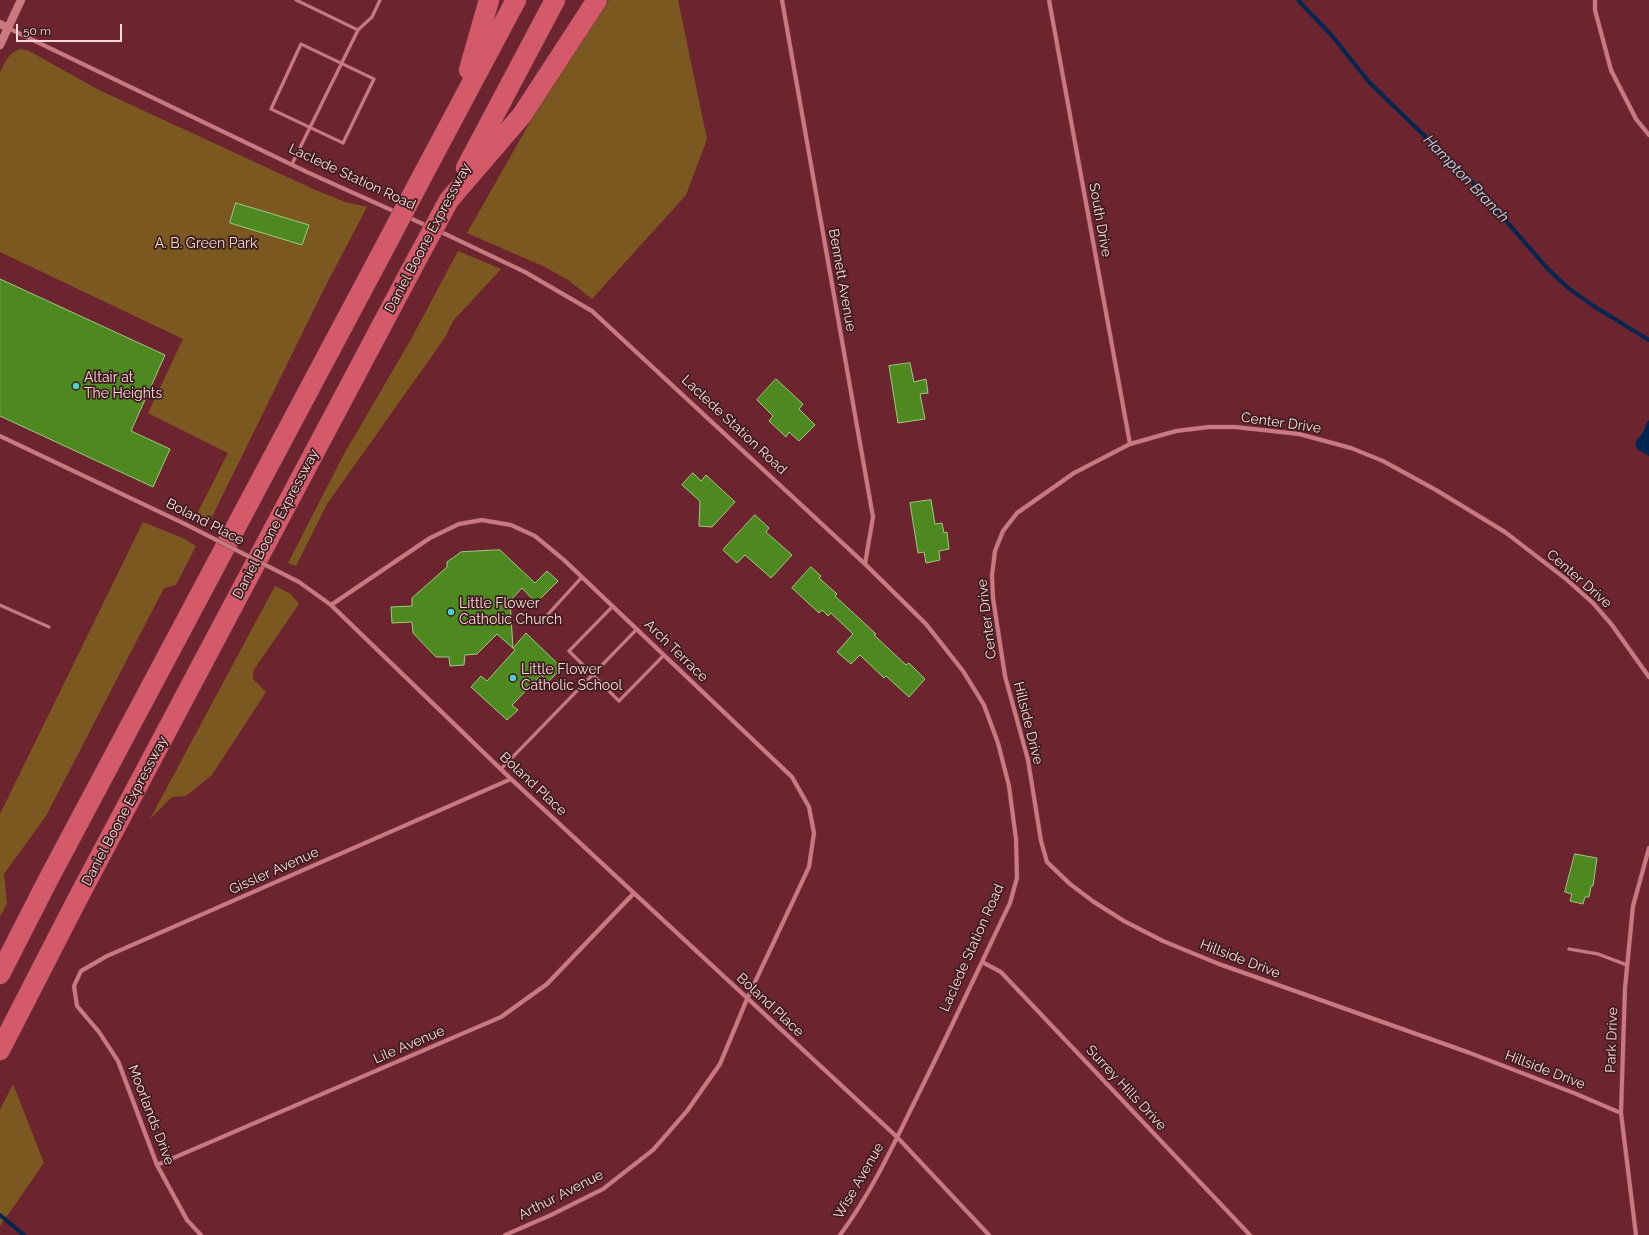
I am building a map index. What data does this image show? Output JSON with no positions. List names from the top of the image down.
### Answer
{
  "streets": {
    "highway": ["Daniel Boone Expressway"],
    "street": [
      "Laclede Station Road",
      "South Drive",
      "Bennett Avenue",
      "Center Drive",
      "Boland Place",
      "Arch Terrace",
      "Hillside Drive",
      "Gissler Avenue",
      "Park Drive",
      "Lile Avenue",
      "Surrey Hills Drive",
      "Moorlands Drive",
      "Wise Avenue",
      "Arthur Avenue"
    ]
  },
  "crossings": [
    ["Laclede Station Road", "Bennett Avenue"],
    ["Laclede Station Road", "Boland Place"],
    ["Laclede Station Road", "Surrey Hills Drive"],
    ["Laclede Station Road", "Wise Avenue"],
    ["South Drive", "Center Drive"],
    ["Center Drive", "Hillside Drive"],
    ["Boland Place", "Arch Terrace"],
    ["Boland Place", "Gissler Avenue"],
    ["Boland Place", "Lile Avenue"],
    ["Boland Place", "Wise Avenue"],
    ["Boland Place", "Arthur Avenue"],
    ["Arch Terrace", "Arthur Avenue"],
    ["Hillside Drive", "Park Drive"],
    ["Gissler Avenue", "Moorlands Drive"],
    ["Lile Avenue", "Moorlands Drive"]
  ],
  "water": ["Hampton Branch"],
  "parks": ["A. B. Green Park"],
  "places": ["Altair at The Heights", "Little Flower Catholic Church", "Little Flower Catholic School"],
  "scale_bar": "50 m"
}
